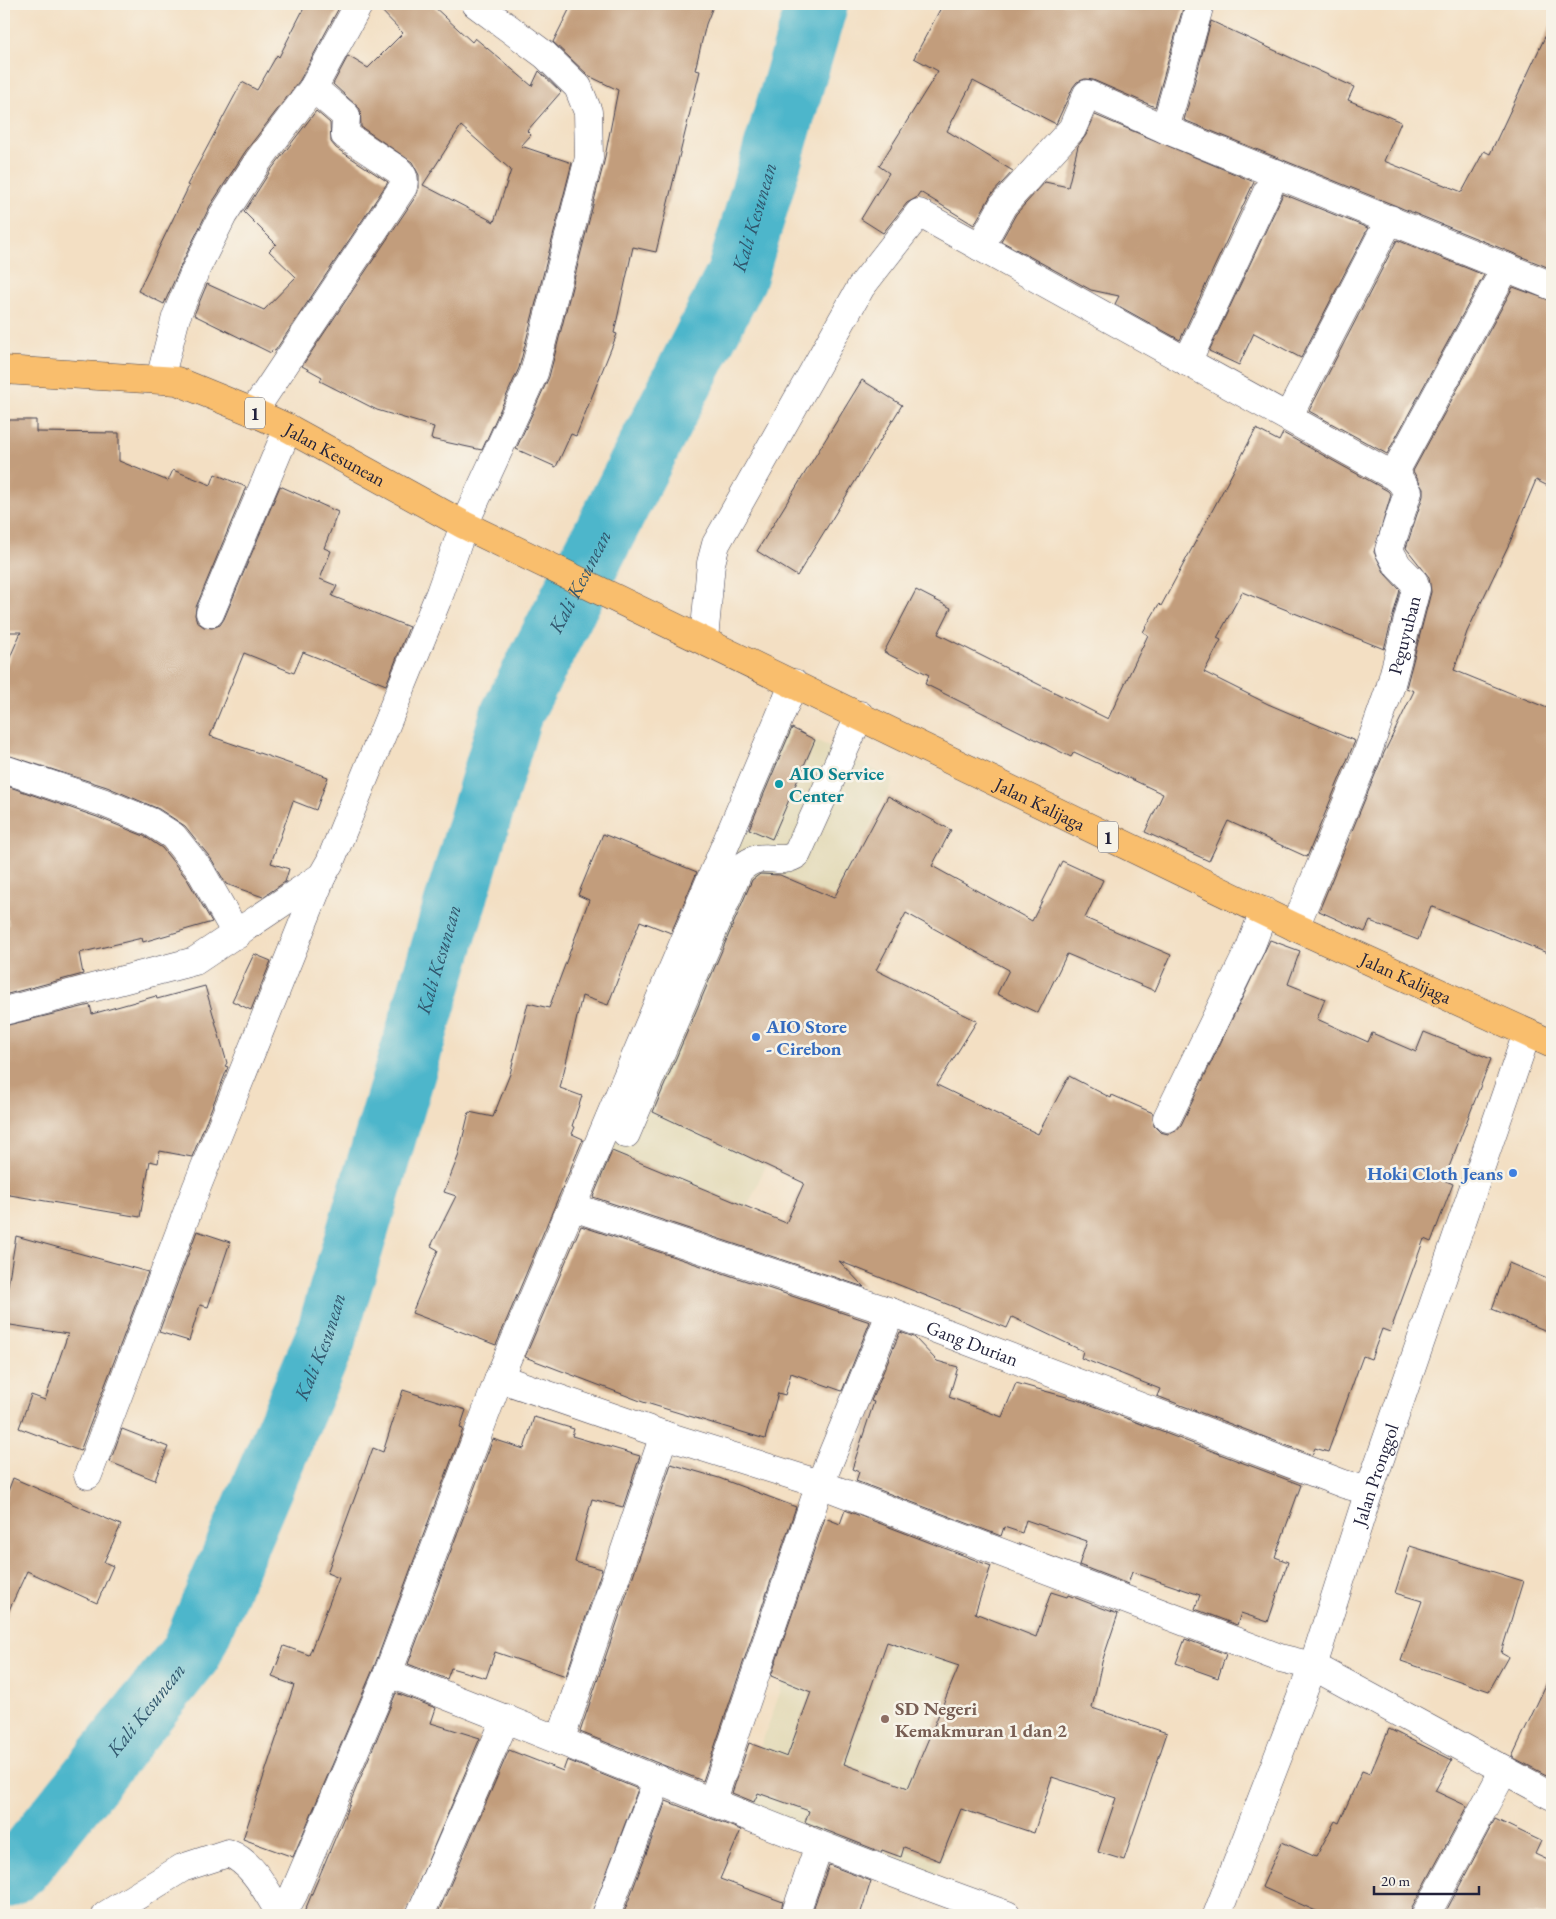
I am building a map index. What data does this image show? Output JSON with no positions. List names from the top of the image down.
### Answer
{
  "streets": {
    "highway": ["1", "Jalan Kesunean", "Jalan Kalijaga"],
    "street": ["Peguyuban", "Gang Durian", "Jalan Pronggol"]
  },
  "crossings": [
    ["Jalan Kesunean", "Jalan Kalijaga"],
    ["Peguyuban", "Jalan Kalijaga"],
    ["Jalan Kalijaga", "Jalan Pronggol"],
    ["Gang Durian", "Jalan Pronggol"]
  ],
  "water": ["Kali Kesunean"],
  "places": [
    "AIO Service Center",
    "AIO Store - Cirebon",
    "Hoki Cloth Jeans",
    "SD Negeri Kemakmuran 1 dan 2"
  ],
  "scale_bar": "20 m"
}
